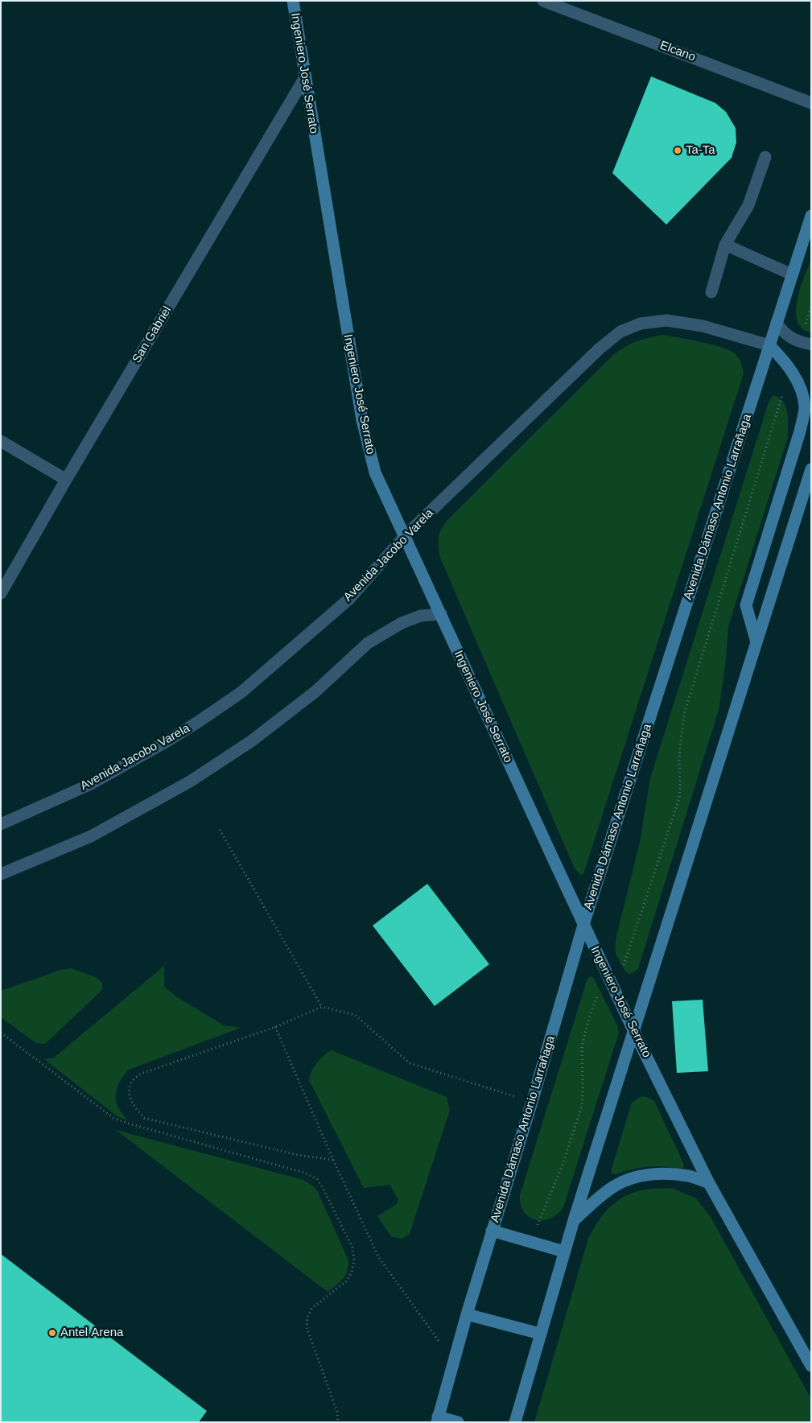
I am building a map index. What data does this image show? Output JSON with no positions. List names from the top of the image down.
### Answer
{
  "streets": {
    "street": [
      "Elcano",
      "Ingeniero José Serrato",
      "San Gabriel",
      "Avenida Dámaso Antonio Larrañaga",
      "Avenida Jacobo Varela"
    ]
  },
  "crossings": [
    ["Ingeniero José Serrato", "San Gabriel"],
    ["Ingeniero José Serrato", "Avenida Dámaso Antonio Larrañaga"],
    ["Ingeniero José Serrato", "Avenida Jacobo Varela"],
    ["Avenida Dámaso Antonio Larrañaga", "Avenida Jacobo Varela"]
  ],
  "places": ["Ta-Ta", "Antel Arena"]
}
